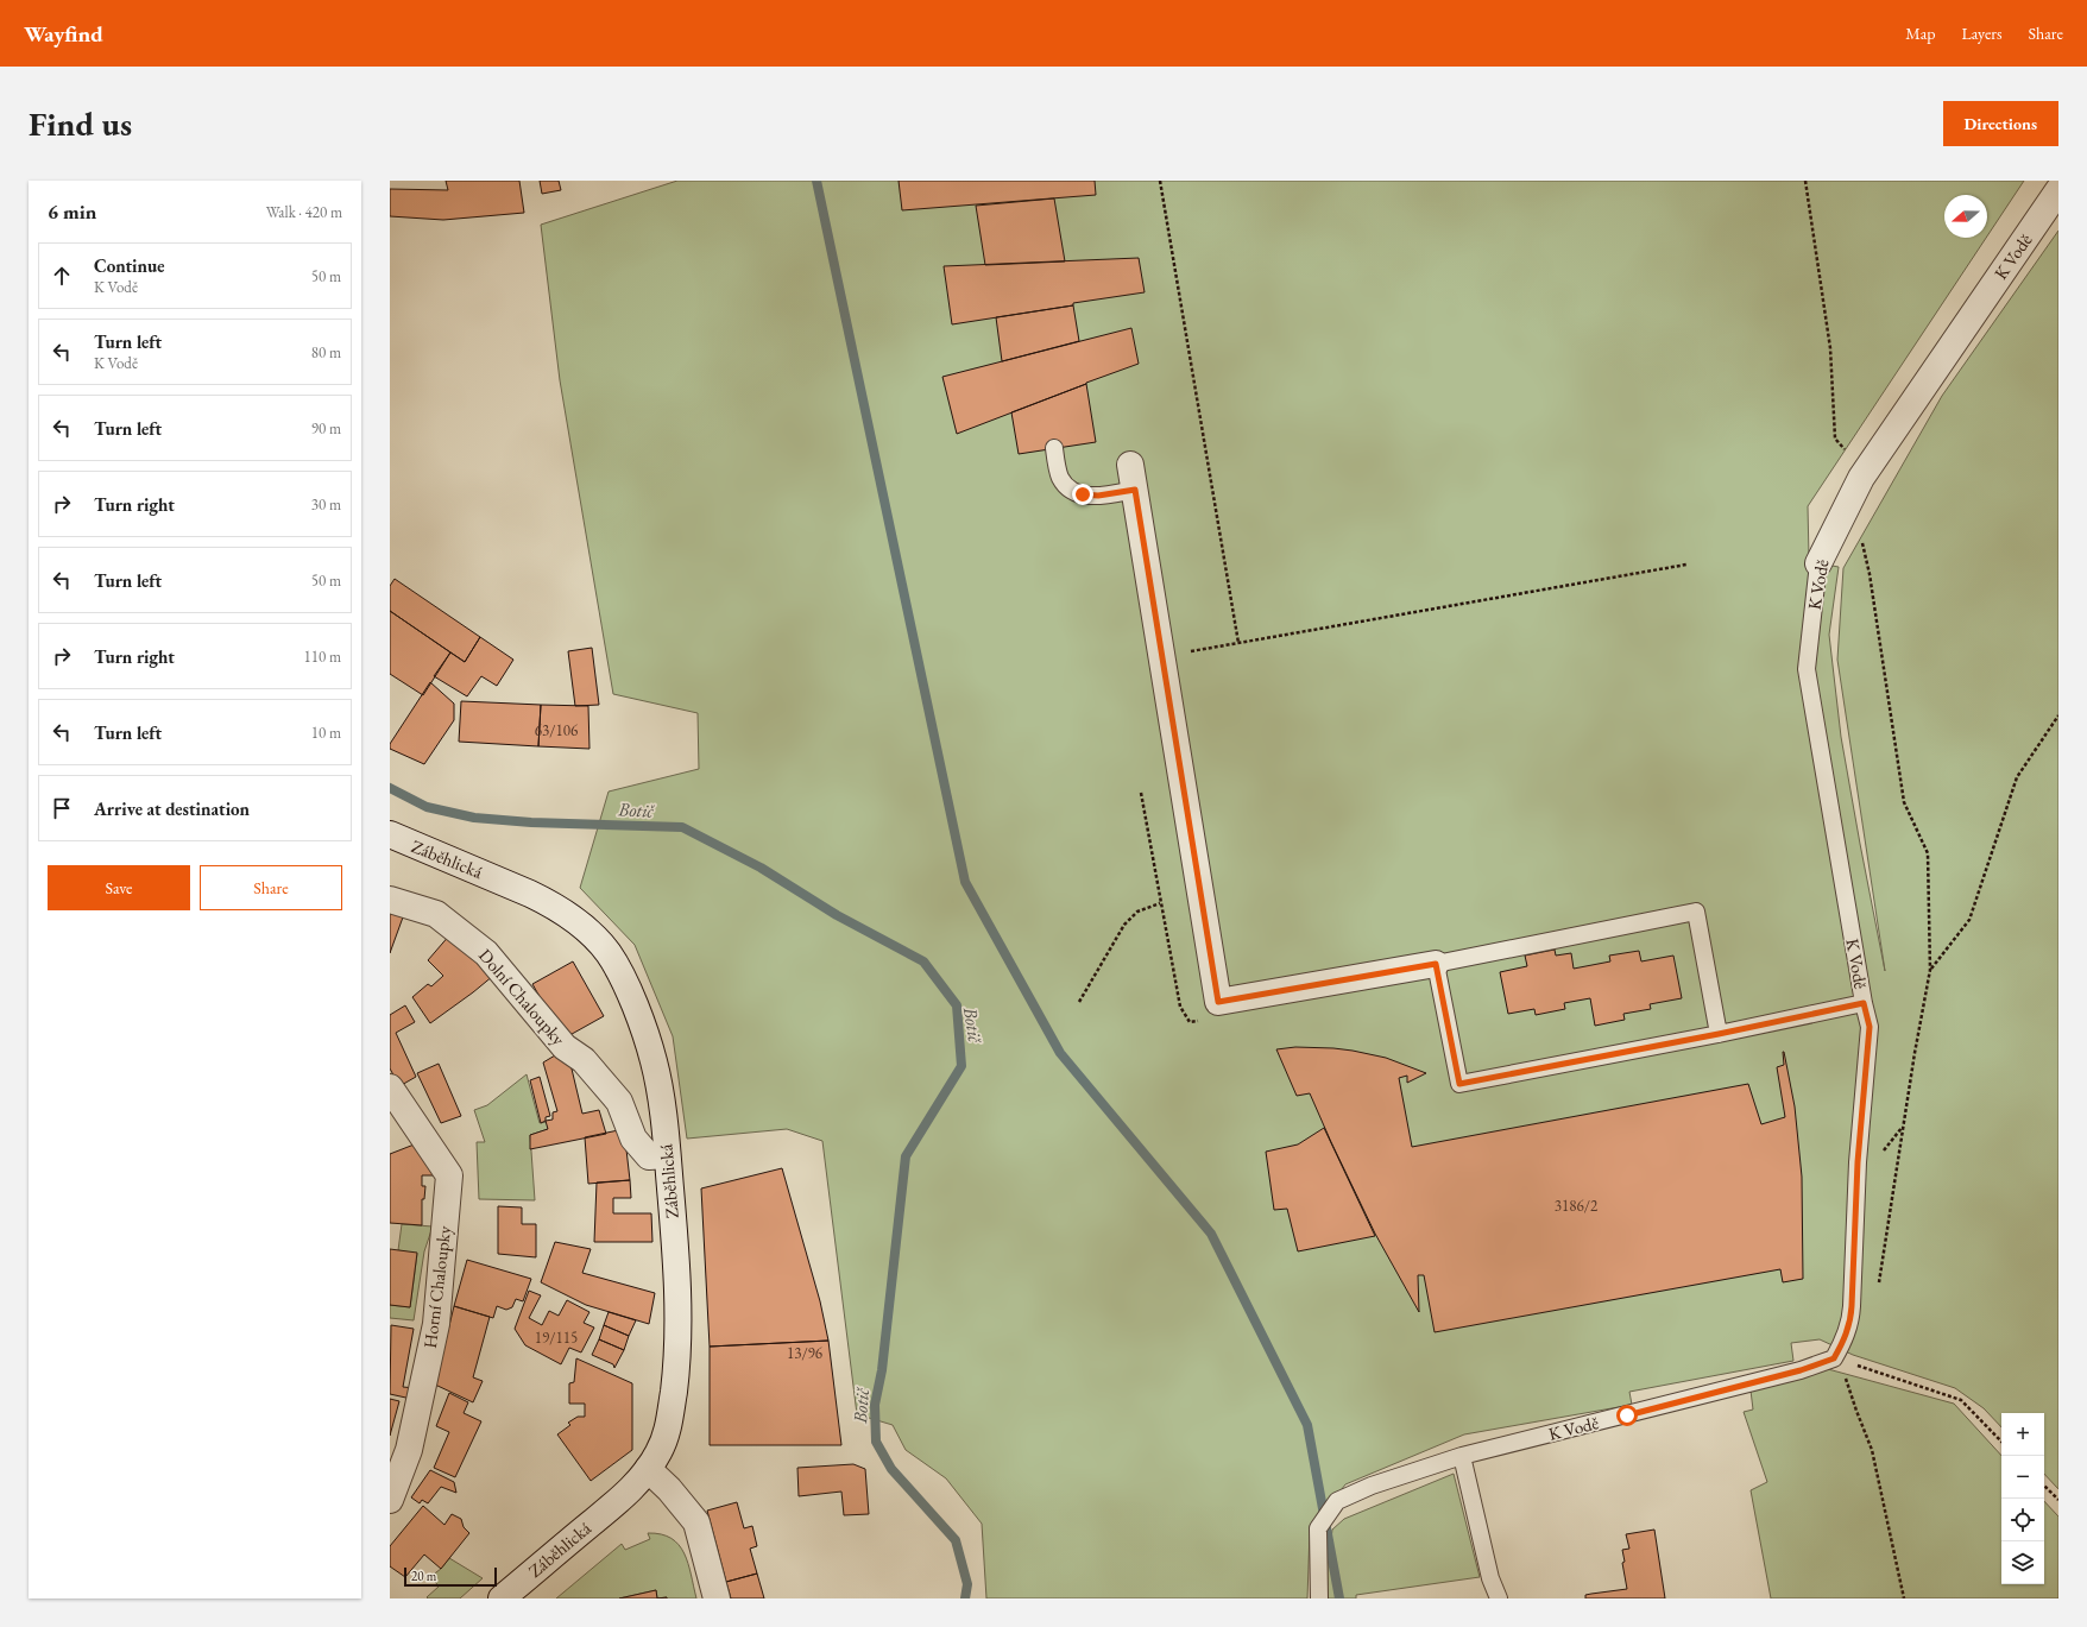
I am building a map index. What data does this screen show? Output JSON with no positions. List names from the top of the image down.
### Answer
{
  "streets": {
    "street": [
      "K Vodě",
      "Záběhlická",
      "Dolní Chaloupky",
      "Horní Chaloupky"
    ]
  },
  "crossings": [
    ["Záběhlická", "Dolní Chaloupky"]
  ],
  "water": ["Botič"],
  "house_numbers": [
    "63/106",
    "3186/2",
    "19/115",
    "13/96"
  ],
  "scale_bar": "20 m",
  "north": "left",
  "page": {
    "header": "Wayfind",
    "nav": ["Map", "Layers", "Share"],
    "buttons": [
      "Directions",
      ["Save", "Share"]
    ],
    "title": "Find us",
    "heading": ["6 min", "Walk · 420 m"],
    "list": [
      ["Continue", "K Vodě", "50 m"],
      ["Turn left", "K Vodě", "80 m"],
      ["Turn left", "90 m"],
      ["Turn right", "30 m"],
      ["Turn left", "50 m"],
      ["Turn right", "110 m"],
      ["Turn left", "10 m"],
      "Arrive at destination"
    ],
    "map_buttons": ["+", "−"],
    "scale": "20 m"
  }
}
